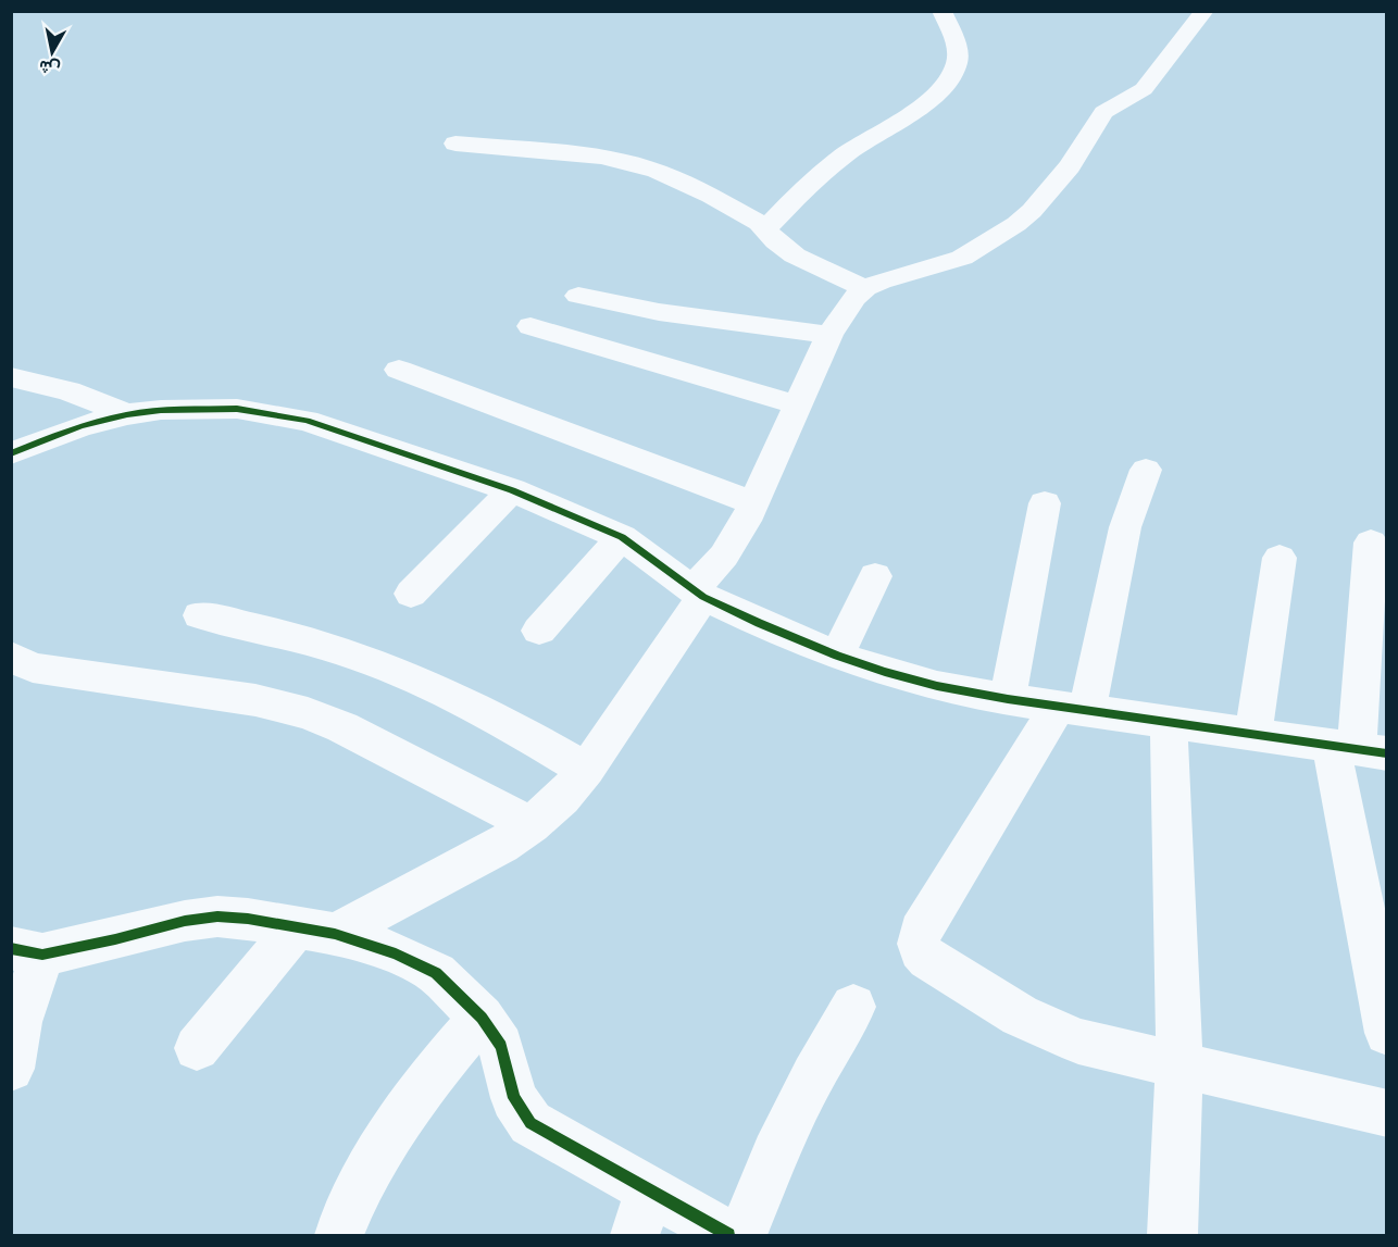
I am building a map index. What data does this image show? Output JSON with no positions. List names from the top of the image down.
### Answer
{
  "north": "bottom"
}
